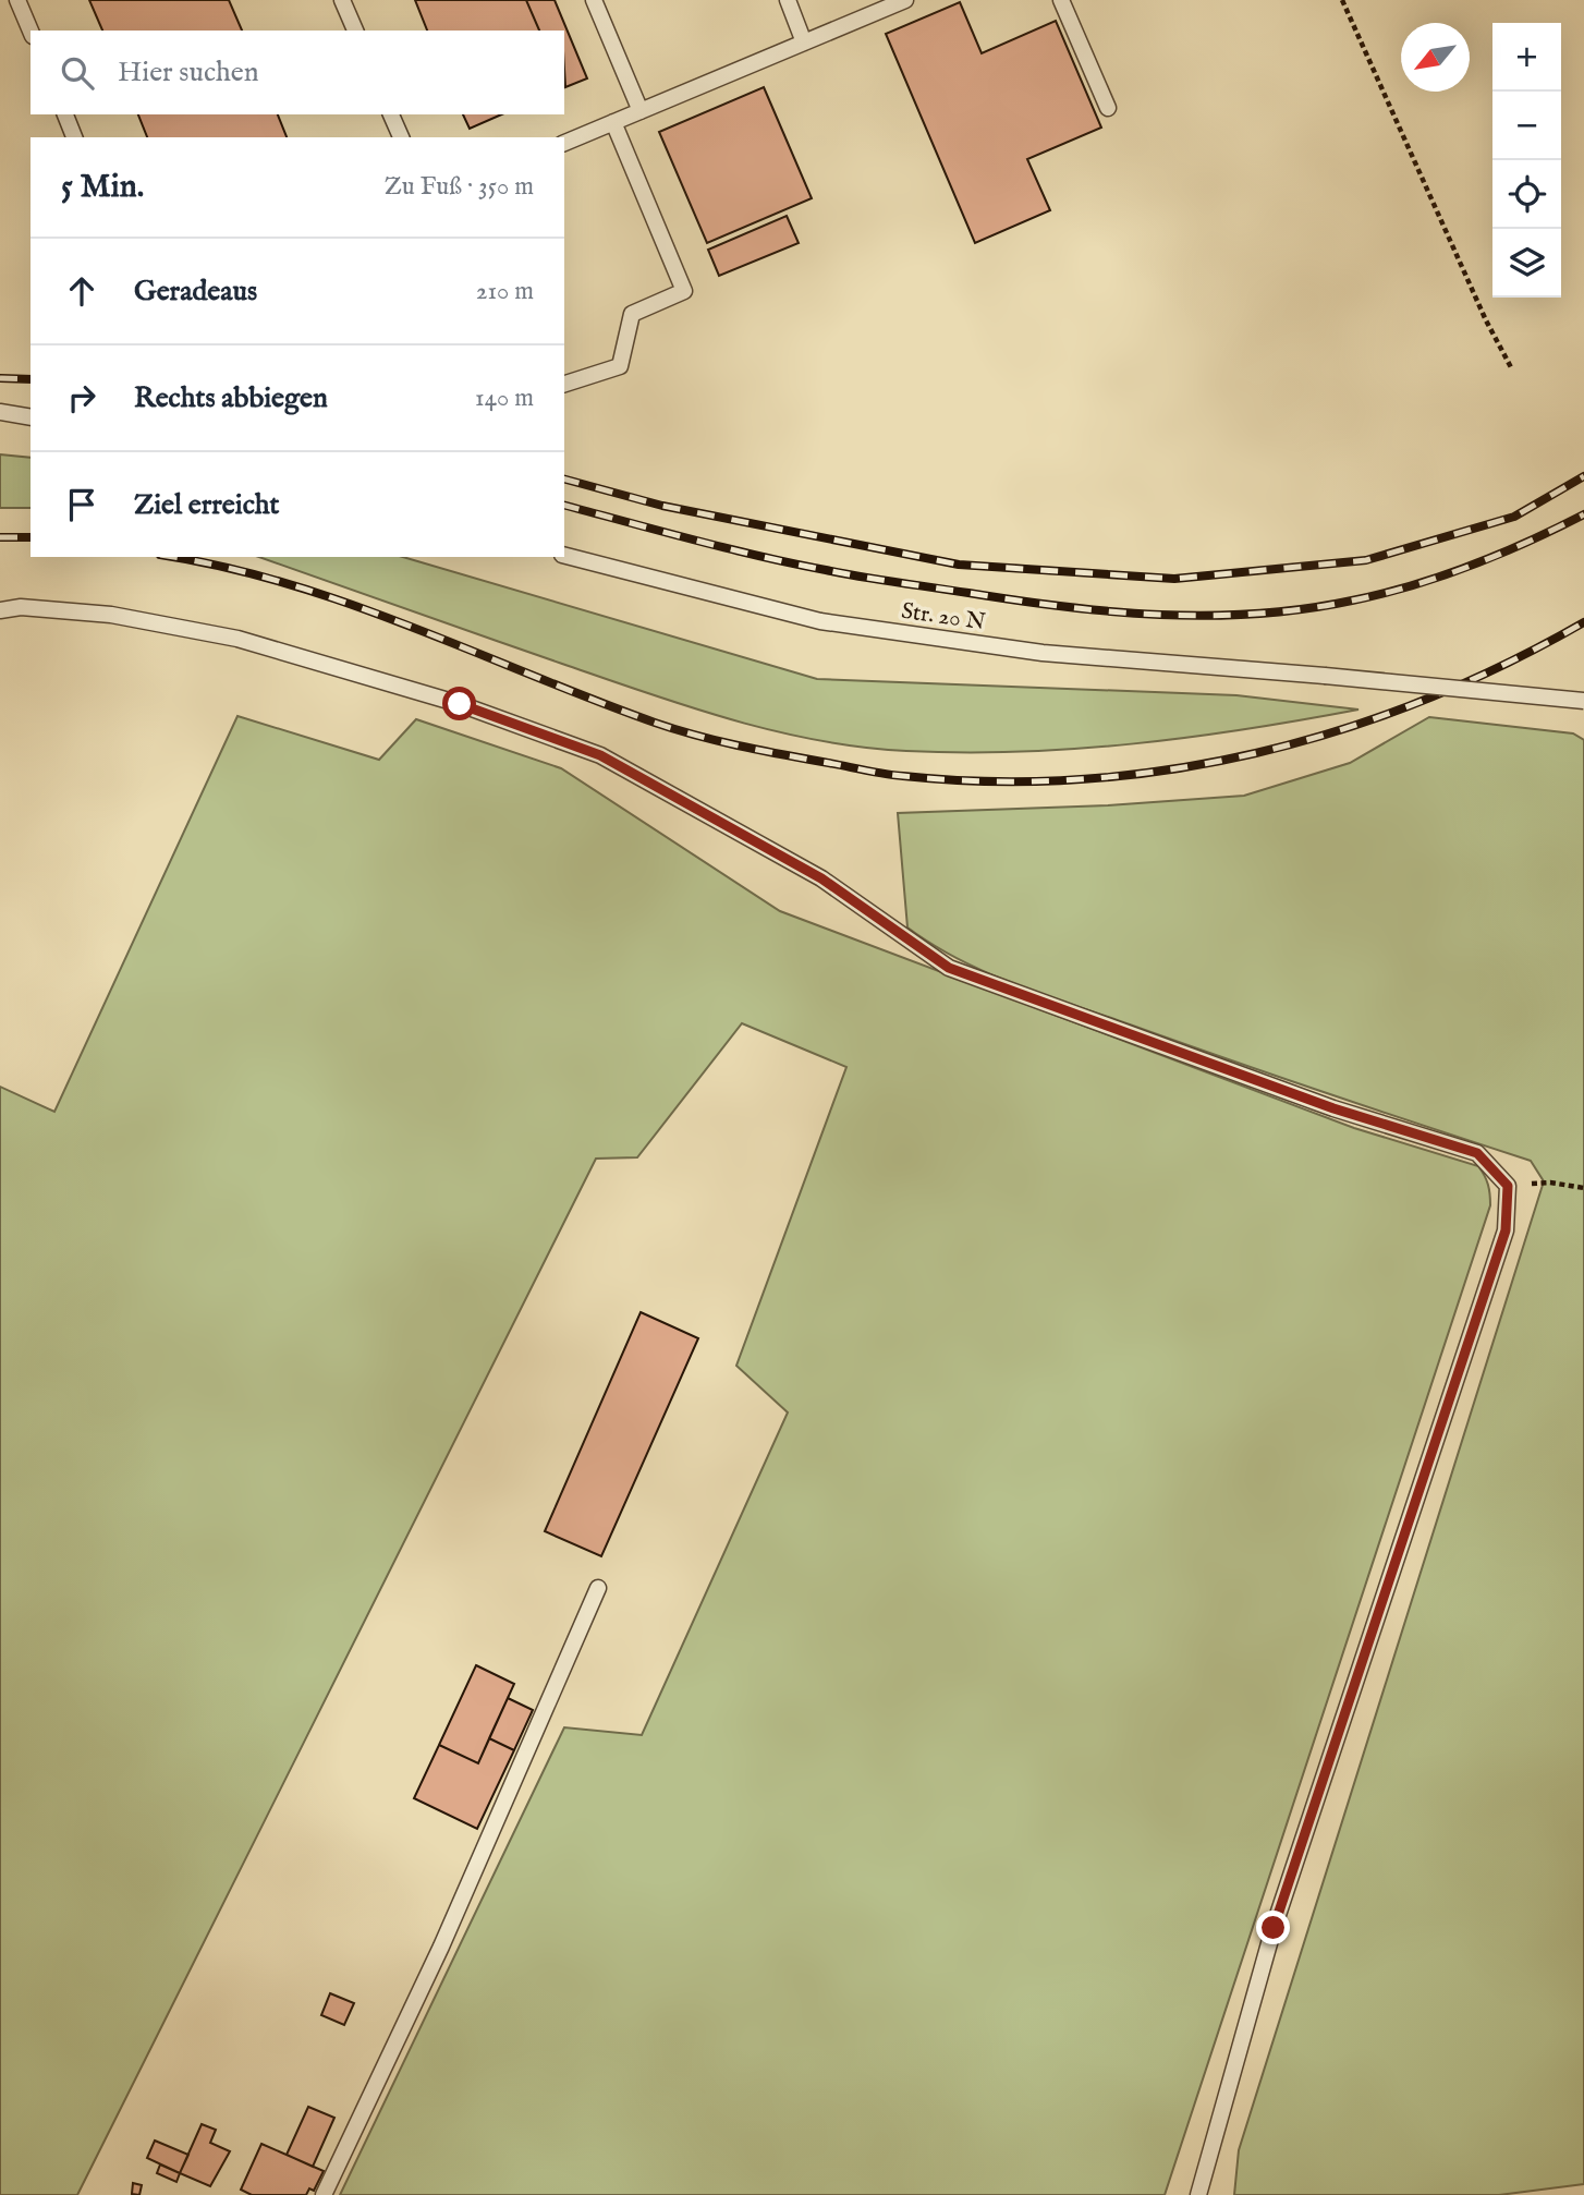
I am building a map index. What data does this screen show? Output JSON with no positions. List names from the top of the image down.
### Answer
{
  "streets": {
    "lane": ["Str. 20 N"]
  },
  "north": "bottom left",
  "page": {
    "map_buttons": ["+", "−"],
    "search": "Hier suchen",
    "heading": ["5 Min.", "Zu Fuß · 350 m"],
    "list": [
      ["Geradeaus", "210 m"],
      ["Rechts abbiegen", "140 m"],
      "Ziel erreicht"
    ]
  }
}
